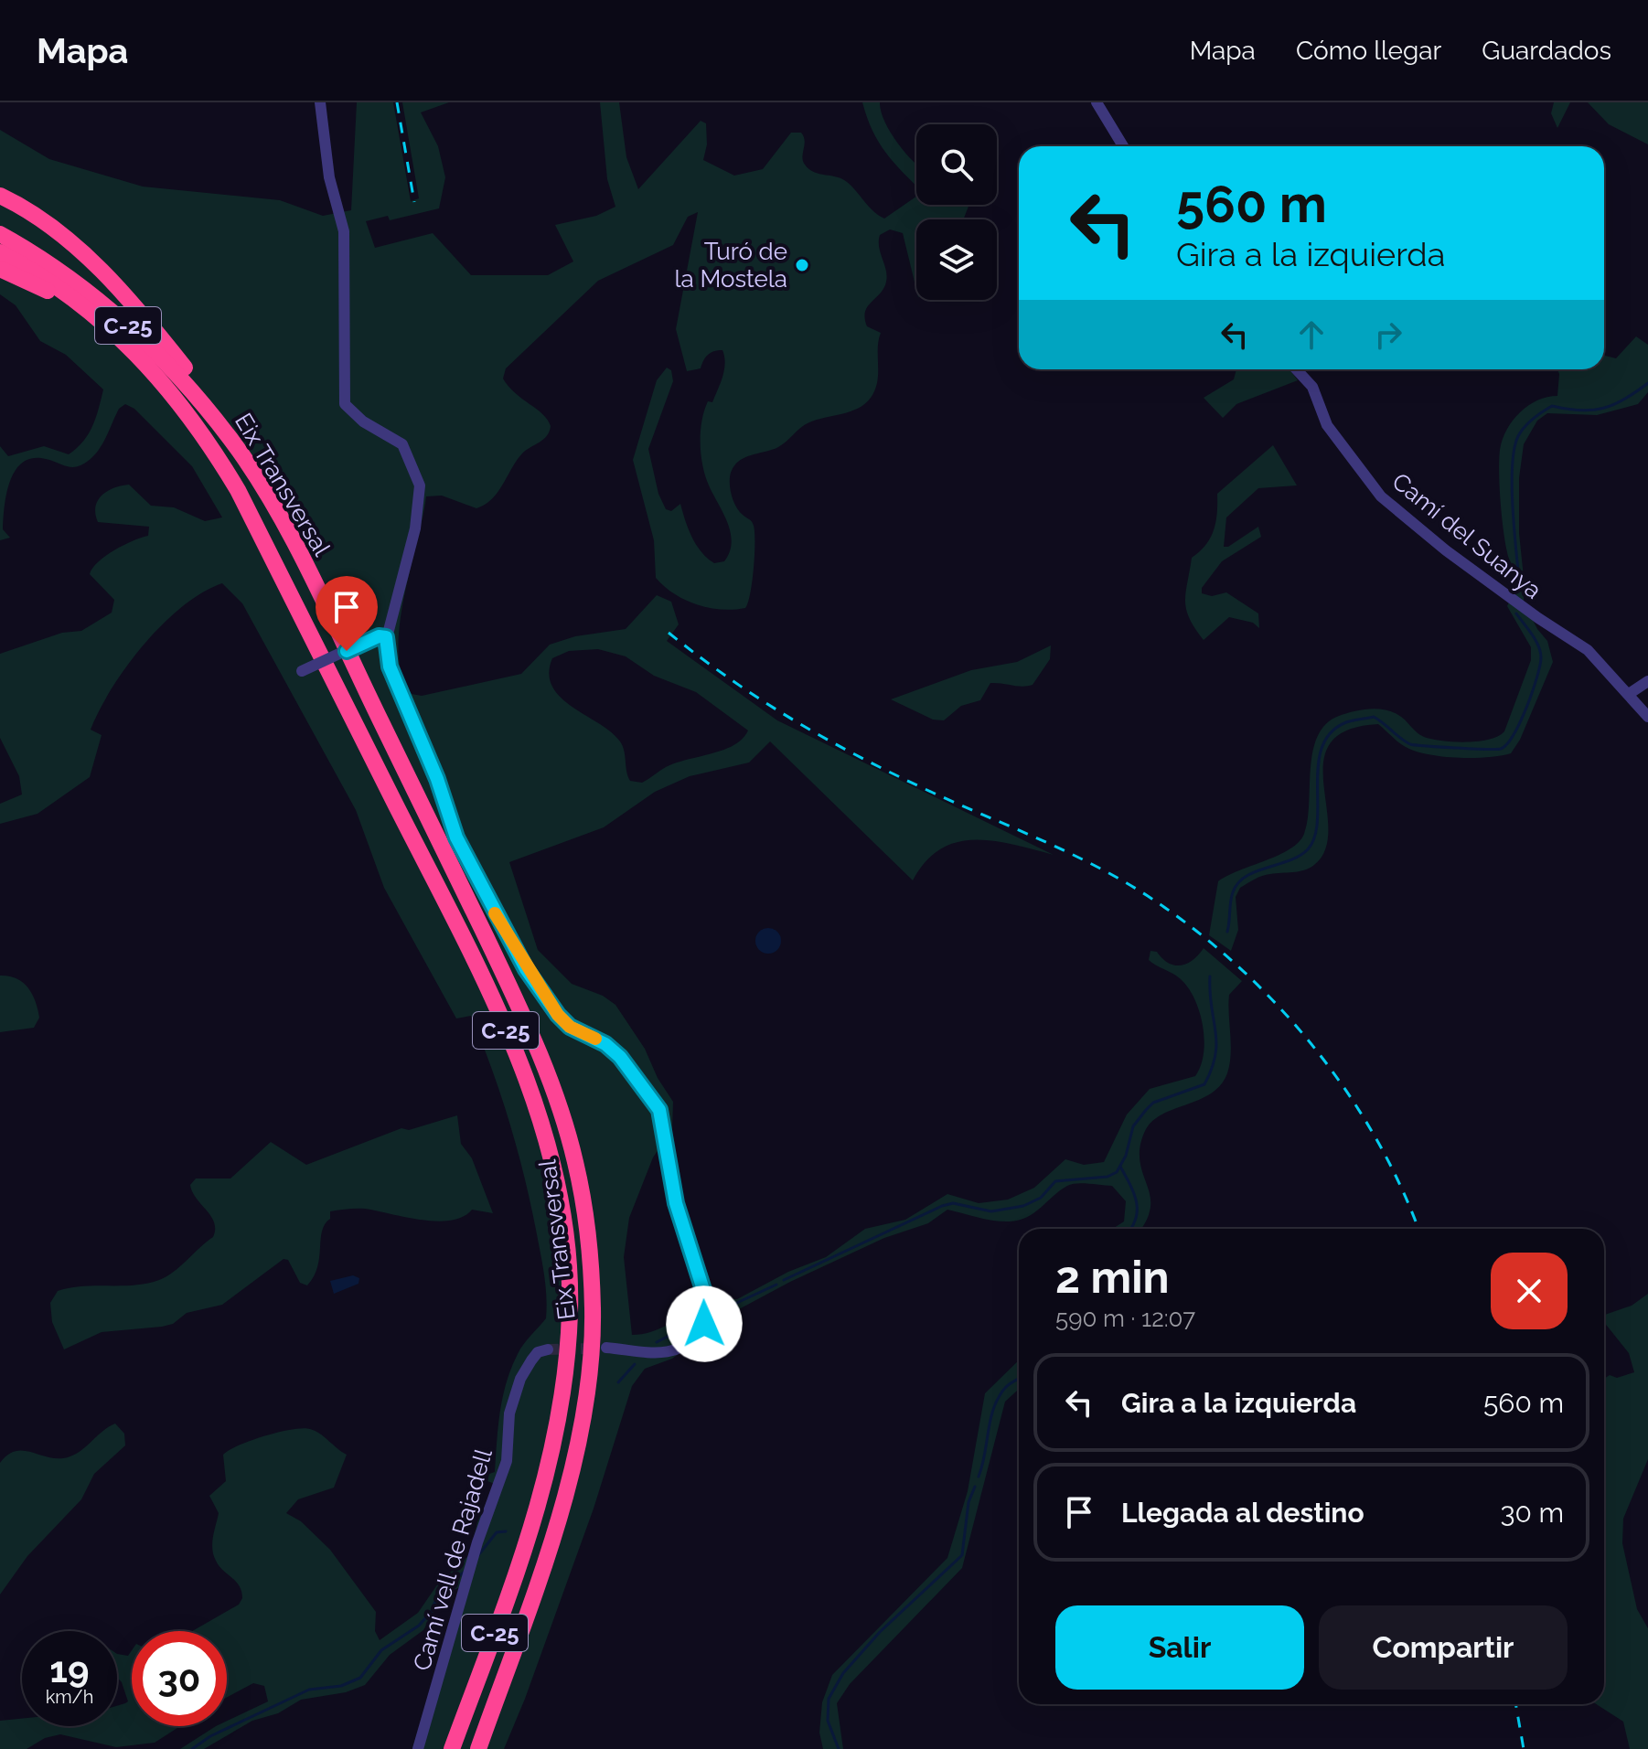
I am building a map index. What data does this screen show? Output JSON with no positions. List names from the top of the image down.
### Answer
{
  "streets": {
    "highway": ["C-25", "Eix Transversal"],
    "street": ["Camí del Suanya", "Camí vell de Rajadell"]
  },
  "places": ["Turó de la Mostela"],
  "page": {
    "header": "Mapa",
    "nav": ["Mapa", "Cómo llegar", "Guardados"],
    "turn": ["560 m", "Gira a la izquierda"],
    "heading": ["2 min", "590 m · 12:07"],
    "list": [
      {
        "name": "Gira a la izquierda",
        "value": "560 m"
      },
      {
        "name": "Llegada al destino",
        "value": "30 m"
      }
    ],
    "buttons": ["Salir", "Compartir"],
    "speed": "19 km/h",
    "limit": "30"
  }
}
